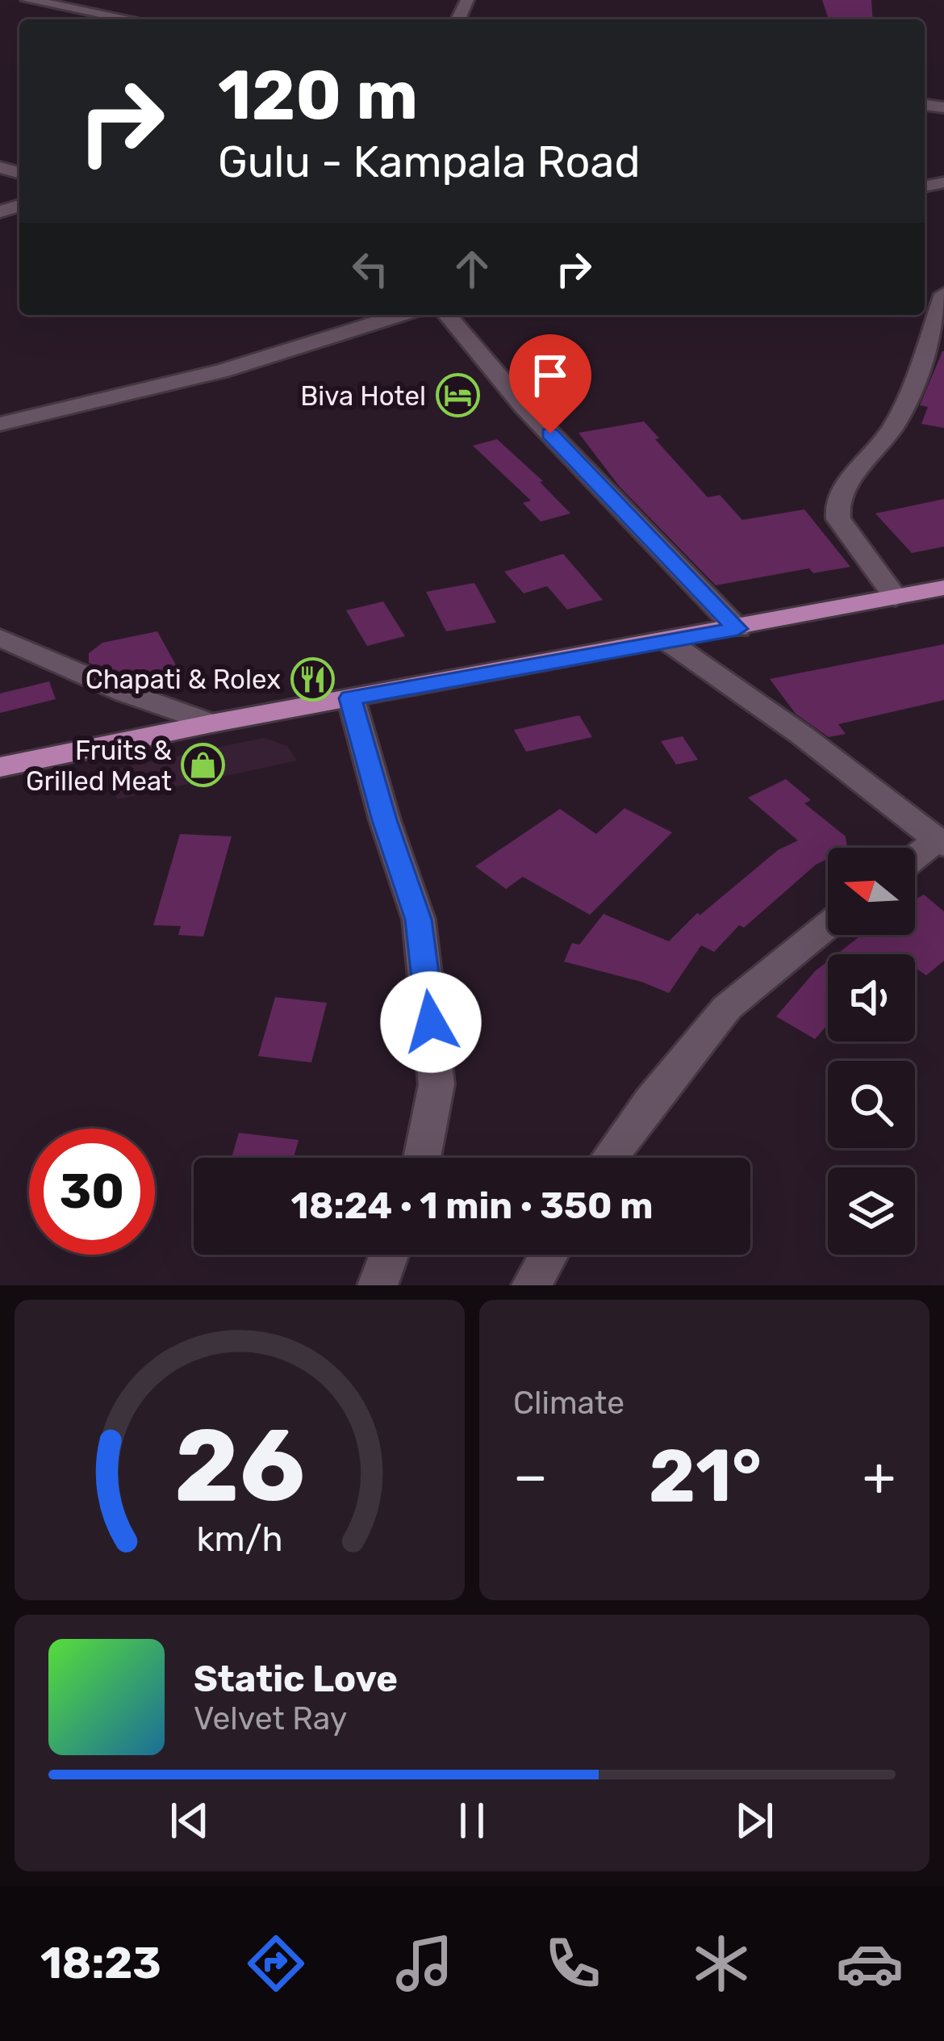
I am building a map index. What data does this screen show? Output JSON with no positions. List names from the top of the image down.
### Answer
{
  "places": {
    "hotel": ["Biva Hotel"],
    "restaurant": ["Chapati & Rolex"],
    "shop": ["Fruits & Grilled Meat"]
  },
  "north": "left",
  "page": {
    "turn": ["120 m", "Gulu - Kampala Road"],
    "limit": "30",
    "trip": "18:24 · 1 min · 350 m",
    "tile": "Climate",
    "heat": ["−", "21°", "+"],
    "song": ["Static Love", "Velvet Ray"],
    "tabs": "18:23",
    "gauge": ["26", "km/h"]
  }
}
